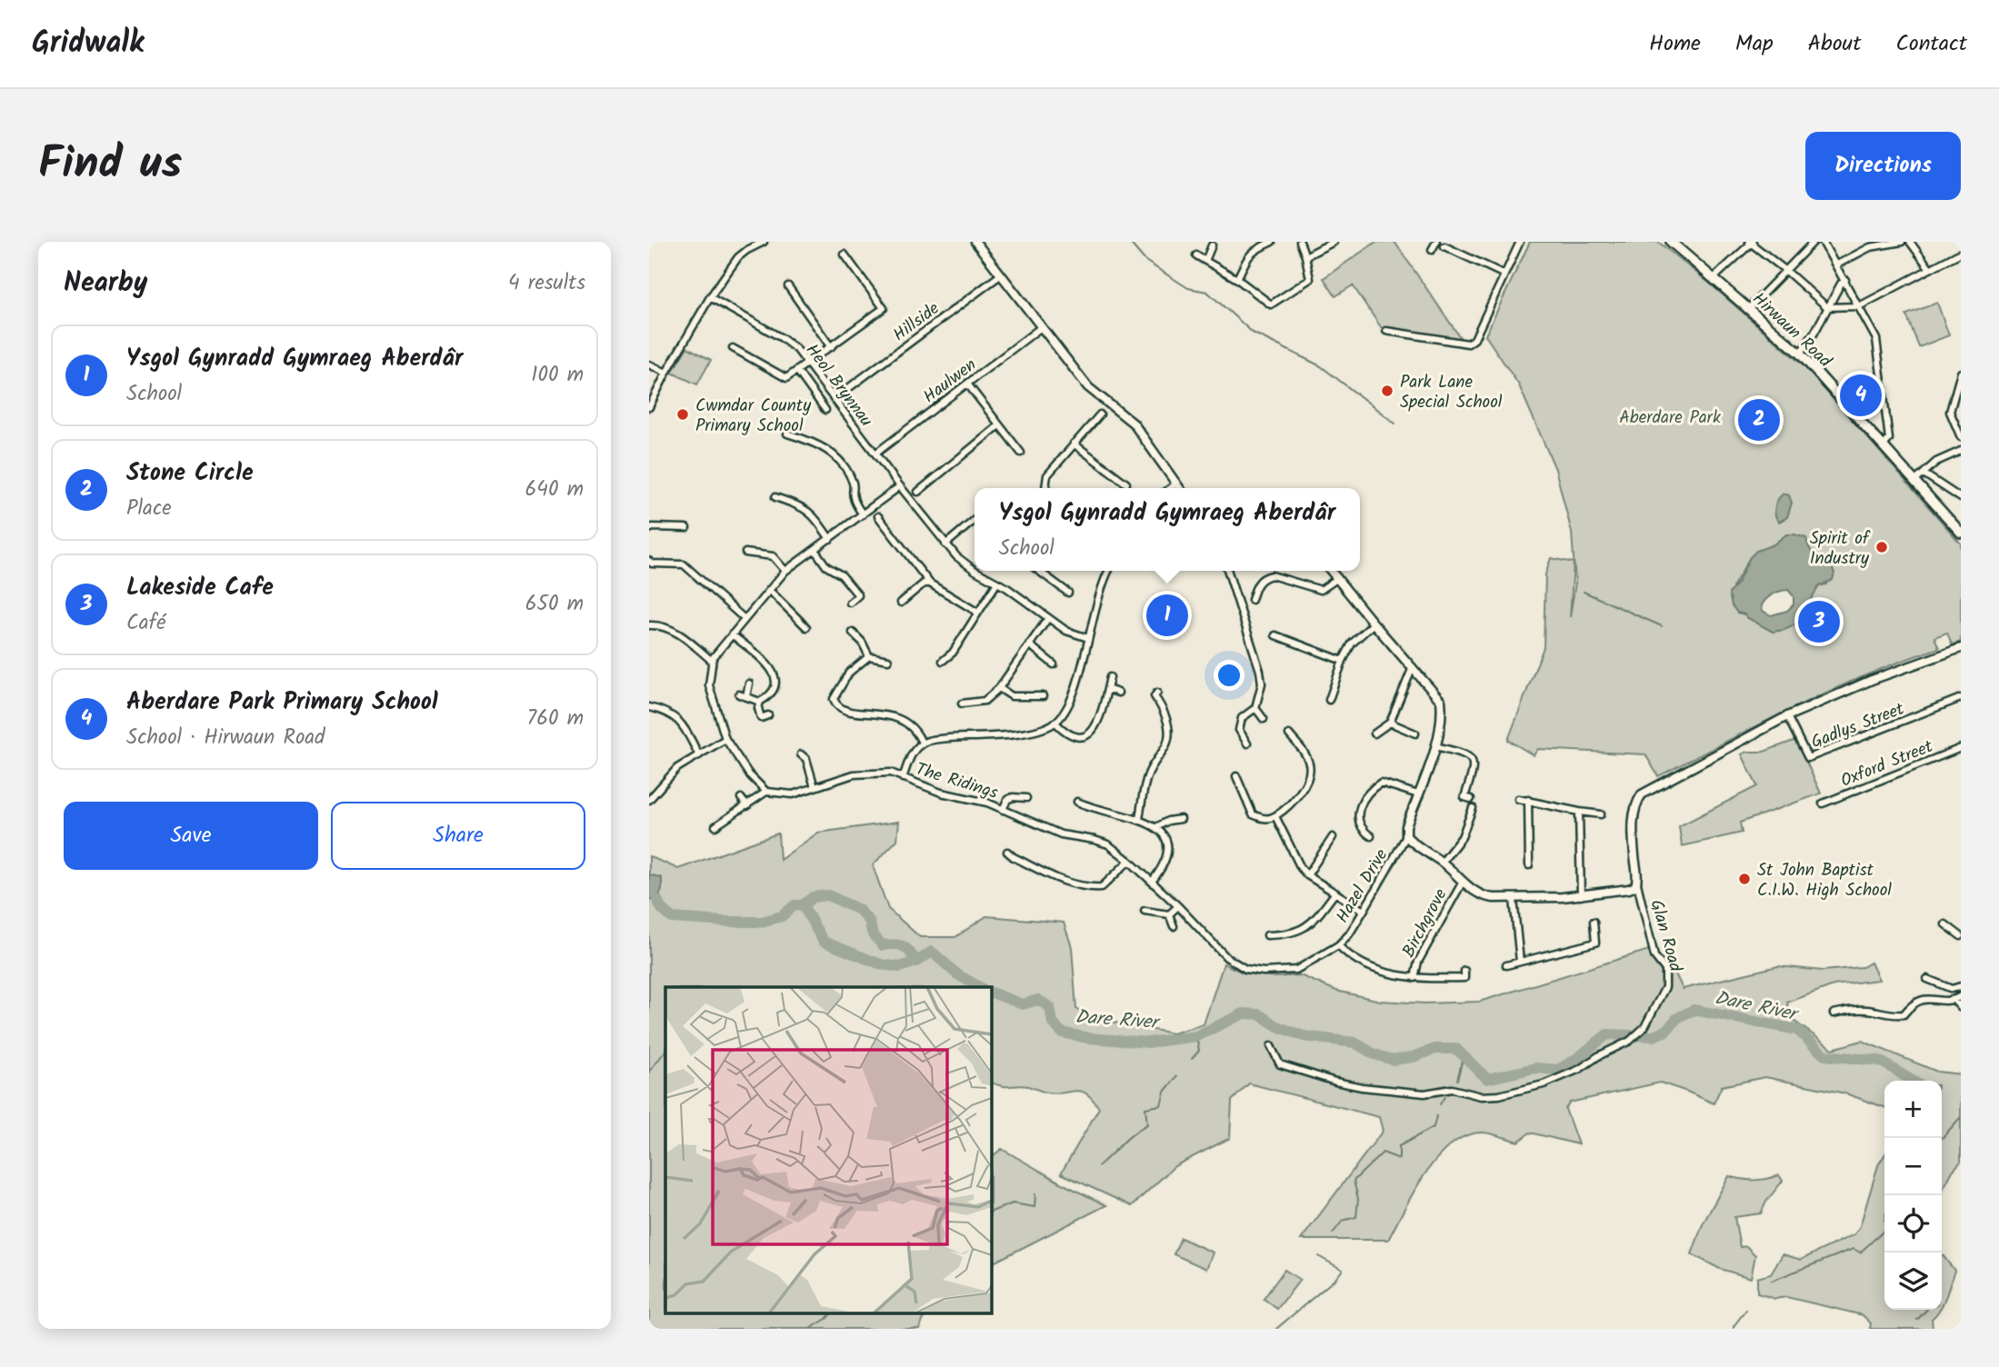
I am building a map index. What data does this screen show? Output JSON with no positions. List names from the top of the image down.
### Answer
{
  "streets": {
    "main road": ["Hirwaun Road"],
    "street": [
      "Hillside",
      "Haulwen",
      "Heol Brynnau",
      "Gadlys Street",
      "Oxford Street",
      "The Ridings",
      "Hazel Drive",
      "Birchgrove",
      "Glan Road"
    ]
  },
  "crossings": [
    ["Haulwen", "Heol Brynnau"],
    ["Gadlys Street", "Glan Road"],
    ["The Ridings", "Hazel Drive"],
    ["Hazel Drive", "Birchgrove"]
  ],
  "water": ["Dare River"],
  "parks": ["Aberdare Park"],
  "places": [
    "Park Lane Special School",
    "Cwmdar County Primary School",
    "Spirit of Industry",
    "St John Baptist C.I.W. High School"
  ],
  "page": {
    "header": "Gridwalk",
    "nav": [
      "Home",
      "Map",
      "About",
      "Contact"
    ],
    "title": "Find us",
    "buttons": [
      "Directions",
      ["Save", "Share"]
    ],
    "heading": ["Nearby", "4 results"],
    "list": [
      {
        "mark": "1",
        "name": "Ysgol Gynradd Gymraeg Aberdâr",
        "note": "School",
        "value": "100 m"
      },
      {
        "mark": "2",
        "name": "Stone Circle",
        "note": "Place",
        "value": "640 m"
      },
      {
        "mark": "3",
        "name": "Lakeside Cafe",
        "note": "Café",
        "value": "650 m"
      },
      {
        "mark": "4",
        "name": "Aberdare Park Primary School",
        "note": "School · Hirwaun Road",
        "value": "760 m"
      }
    ],
    "pins": [
      "4",
      "2",
      "1",
      "3"
    ],
    "popup": ["Ysgol Gynradd Gymraeg Aberdâr", "School"],
    "map_buttons": ["+", "−"]
  }
}
